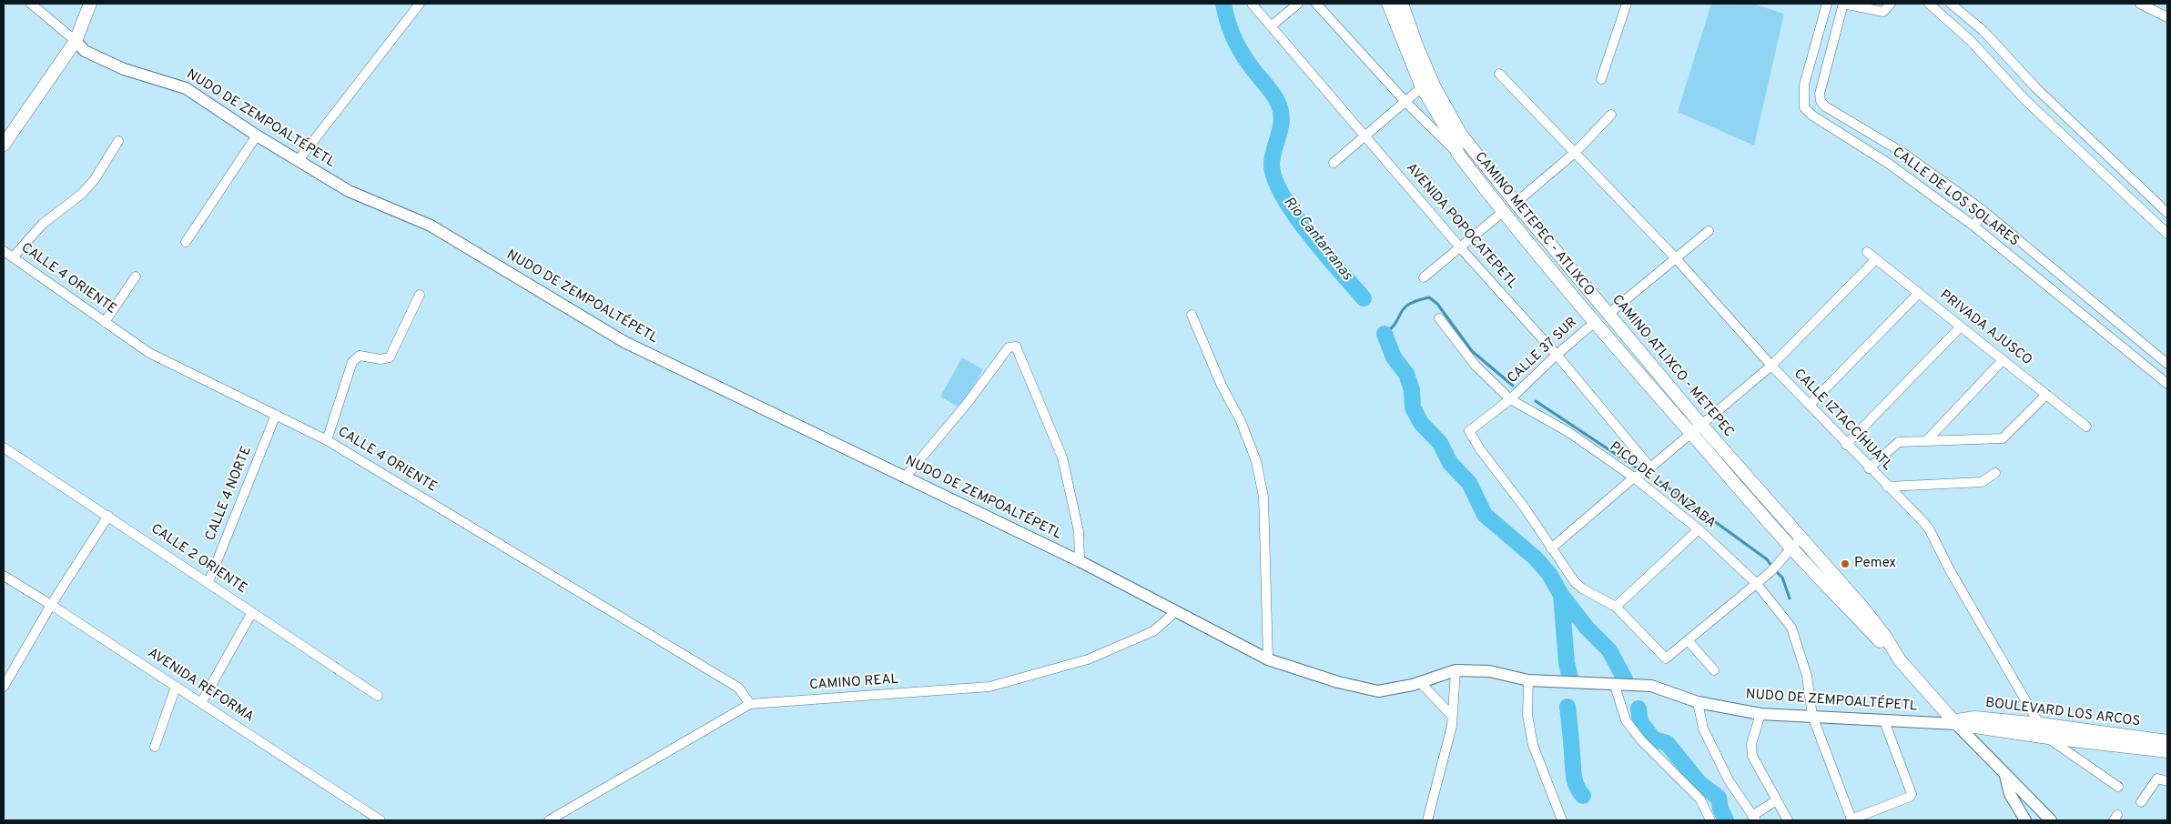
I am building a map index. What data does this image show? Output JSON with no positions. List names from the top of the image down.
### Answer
{
  "streets": {
    "main road": ["CAMINO METEPEC - ATLIXCO", "CAMINO ATLIXCO - METEPEC", "BOULEVARD LOS ARCOS"],
    "street": [
      "NUDO DE ZEMPOALTÉPETL",
      "CALLE DE LOS SOLARES",
      "AVENIDA POPOCATEPETL",
      "CALLE 4 ORIENTE",
      "PRIVADA AJUSCO",
      "CALLE 37 SUR",
      "CALLE IZTACCÍHUATL",
      "PICO DE LA ONZABA",
      "CALLE 4 NORTE",
      "CALLE 2 ORIENTE",
      "CAMINO REAL",
      "AVENIDA REFORMA"
    ]
  },
  "crossings": [
    ["NUDO DE ZEMPOALTÉPETL", "CAMINO METEPEC - ATLIXCO"],
    ["NUDO DE ZEMPOALTÉPETL", "PICO DE LA ONZABA"],
    ["NUDO DE ZEMPOALTÉPETL", "CAMINO REAL"],
    ["NUDO DE ZEMPOALTÉPETL", "BOULEVARD LOS ARCOS"],
    ["CAMINO METEPEC - ATLIXCO", "CALLE 37 SUR"],
    ["CAMINO METEPEC - ATLIXCO", "CAMINO ATLIXCO - METEPEC"],
    ["CAMINO METEPEC - ATLIXCO", "BOULEVARD LOS ARCOS"],
    ["AVENIDA POPOCATEPETL", "CALLE 37 SUR"],
    ["CALLE 4 ORIENTE", "CALLE 4 NORTE"],
    ["CALLE 4 ORIENTE", "CAMINO REAL"],
    ["CALLE 37 SUR", "PICO DE LA ONZABA"],
    ["CALLE IZTACCÍHUATL", "BOULEVARD LOS ARCOS"],
    ["CALLE 4 NORTE", "CALLE 2 ORIENTE"]
  ],
  "water": ["Rio Cantarranas"],
  "places": ["Pemex"]
}
